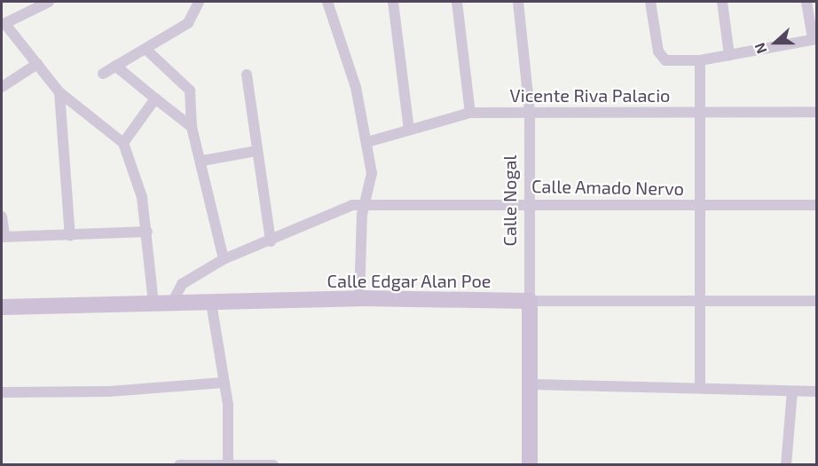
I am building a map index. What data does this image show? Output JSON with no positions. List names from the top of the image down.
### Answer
{
  "streets": {
    "street": [
      "Vicente Riva Palacio",
      "Calle Amado Nervo",
      "Calle Nogal",
      "Calle Edgar Alan Poe"
    ]
  },
  "crossings": [
    ["Vicente Riva Palacio", "Calle Nogal"],
    ["Calle Amado Nervo", "Calle Nogal"],
    ["Calle Amado Nervo", "Calle Edgar Alan Poe"],
    ["Calle Nogal", "Calle Edgar Alan Poe"]
  ],
  "north": "left"
}
